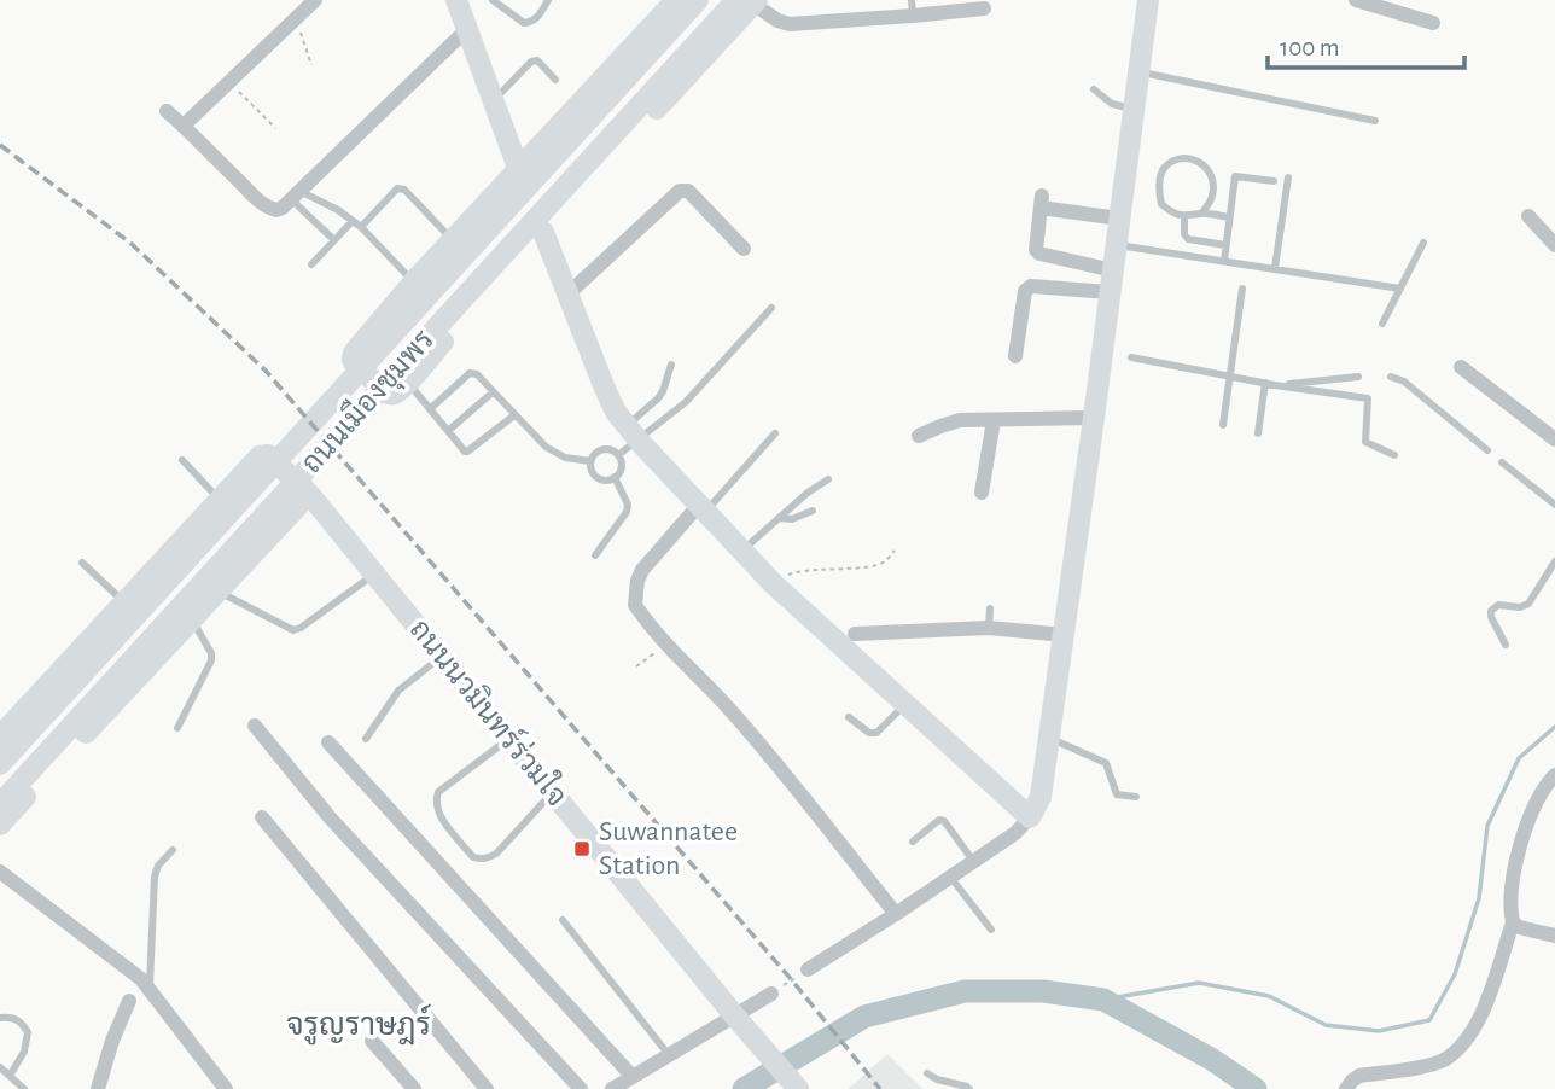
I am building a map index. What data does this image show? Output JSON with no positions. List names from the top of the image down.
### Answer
{
  "streets": {
    "main road": ["ถนนเมืองชุมพร", "ถนนนวมินทร์ร่วมใจ"]
  },
  "districts": ["จรูญราษฎร์"],
  "places": {
    "transit": ["Suwannatee Station"]
  },
  "scale_bar": "100 m"
}
